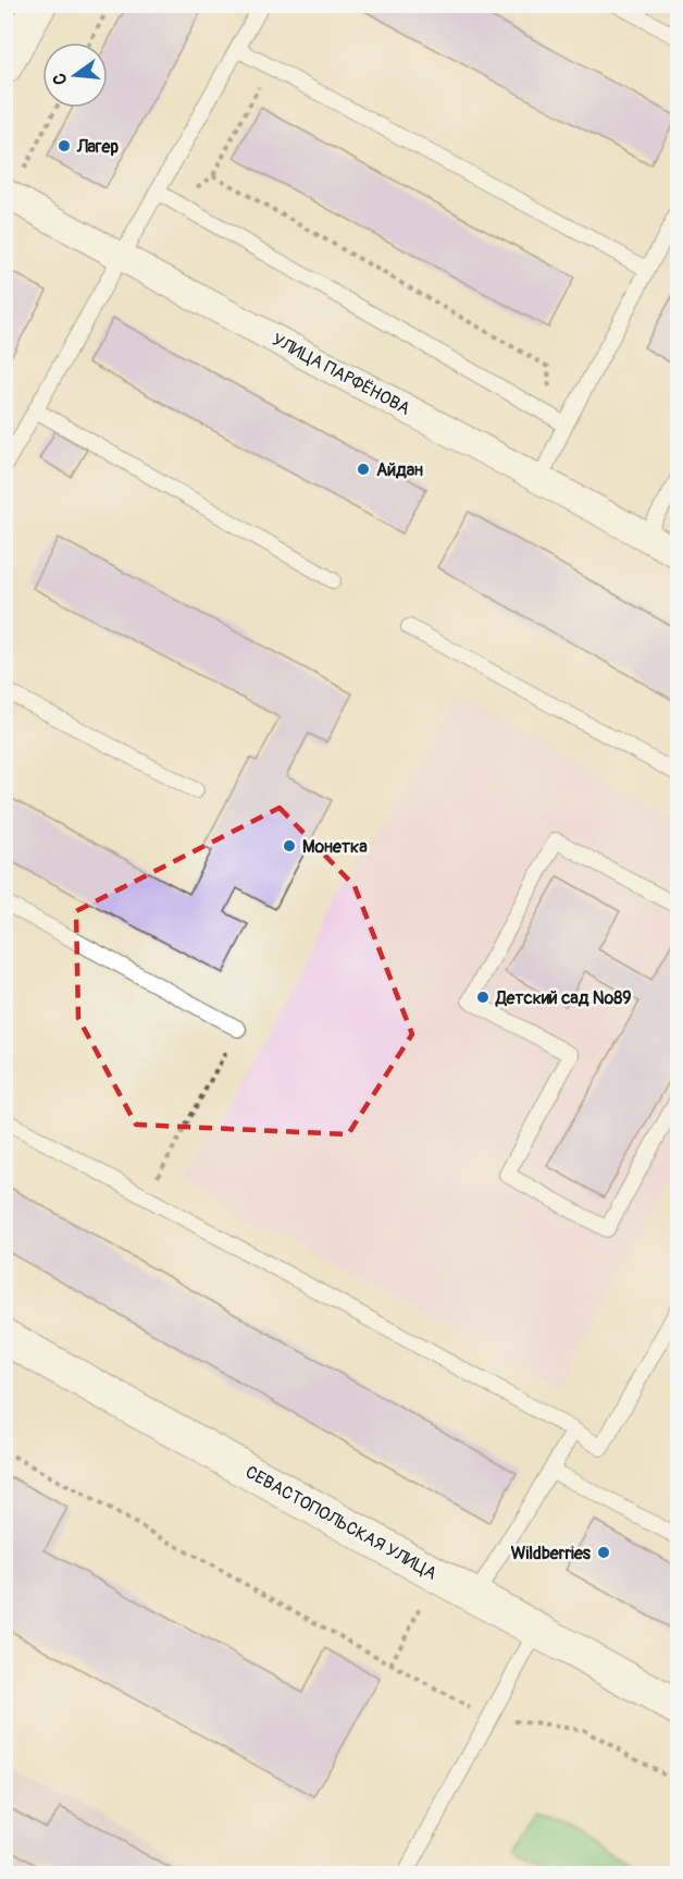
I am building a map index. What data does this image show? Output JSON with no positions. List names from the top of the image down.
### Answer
{
  "streets": {
    "street": ["УЛИЦА ПАРФЁНОВА", "СЕВАСТОПОЛЬСКАЯ УЛИЦА"]
  },
  "places": [
    "Лагер",
    "Айдан",
    "Монетка",
    "Детский сад №89",
    "Wildberries"
  ],
  "north": "left"
}
